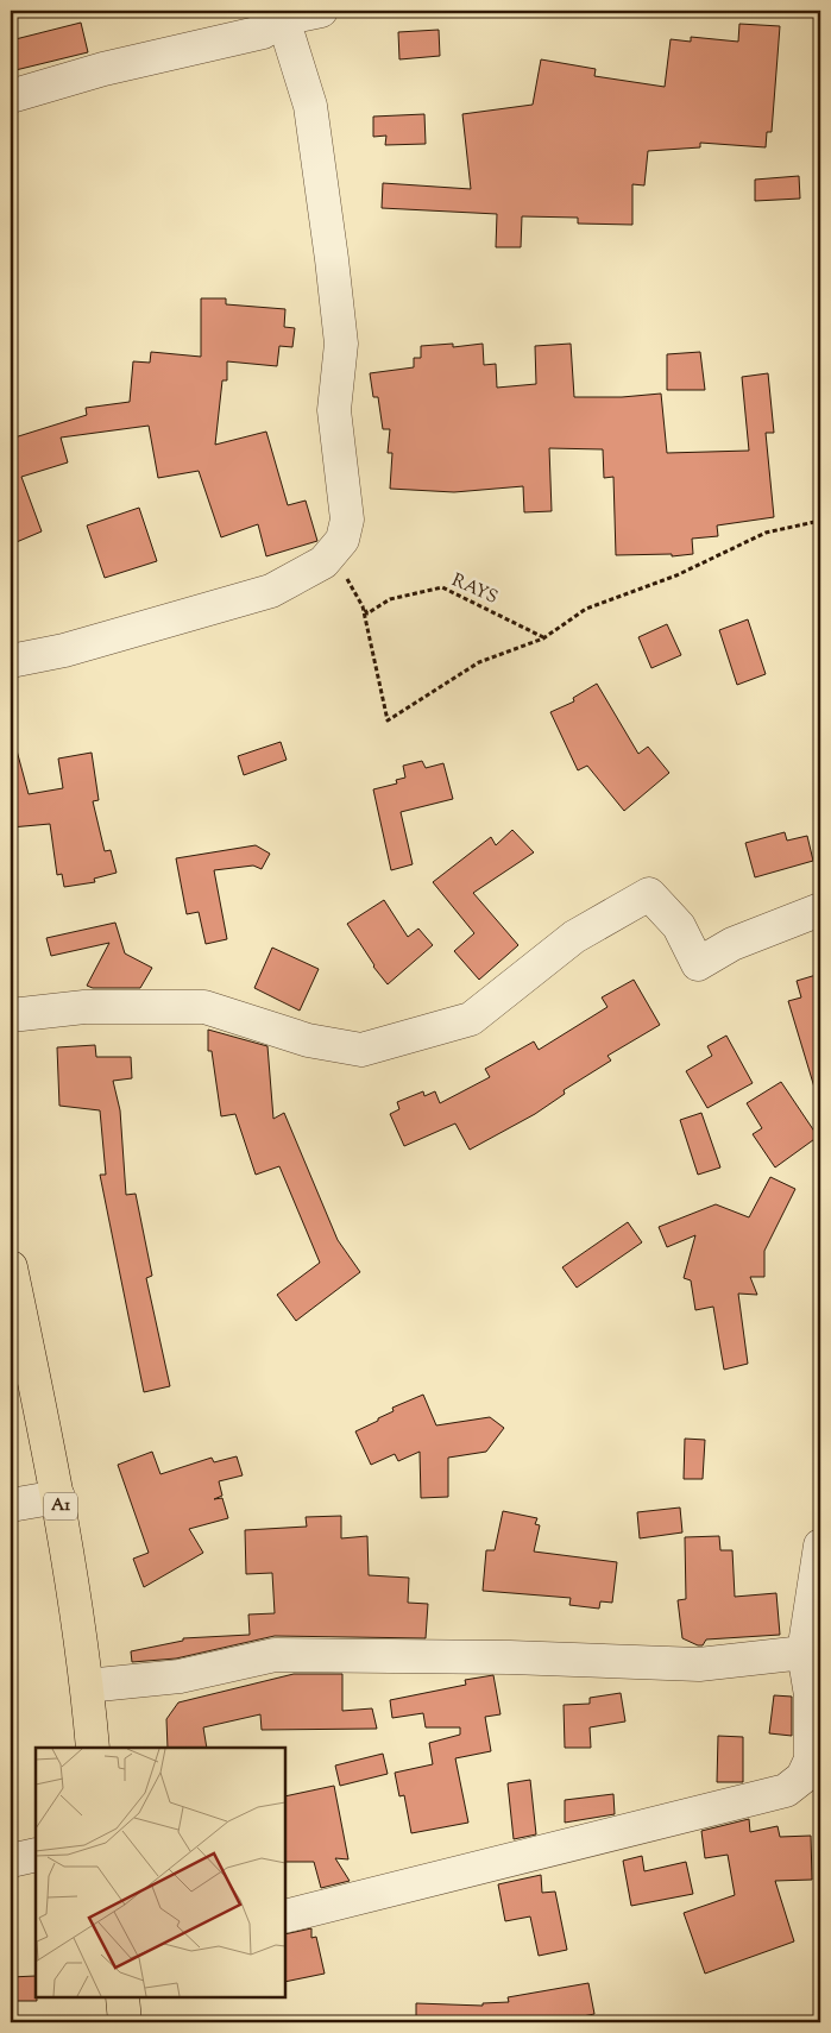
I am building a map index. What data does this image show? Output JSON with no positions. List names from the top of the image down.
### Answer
{
  "streets": {
    "main road": ["A1"],
    "path": ["RAYS"]
  }
}
